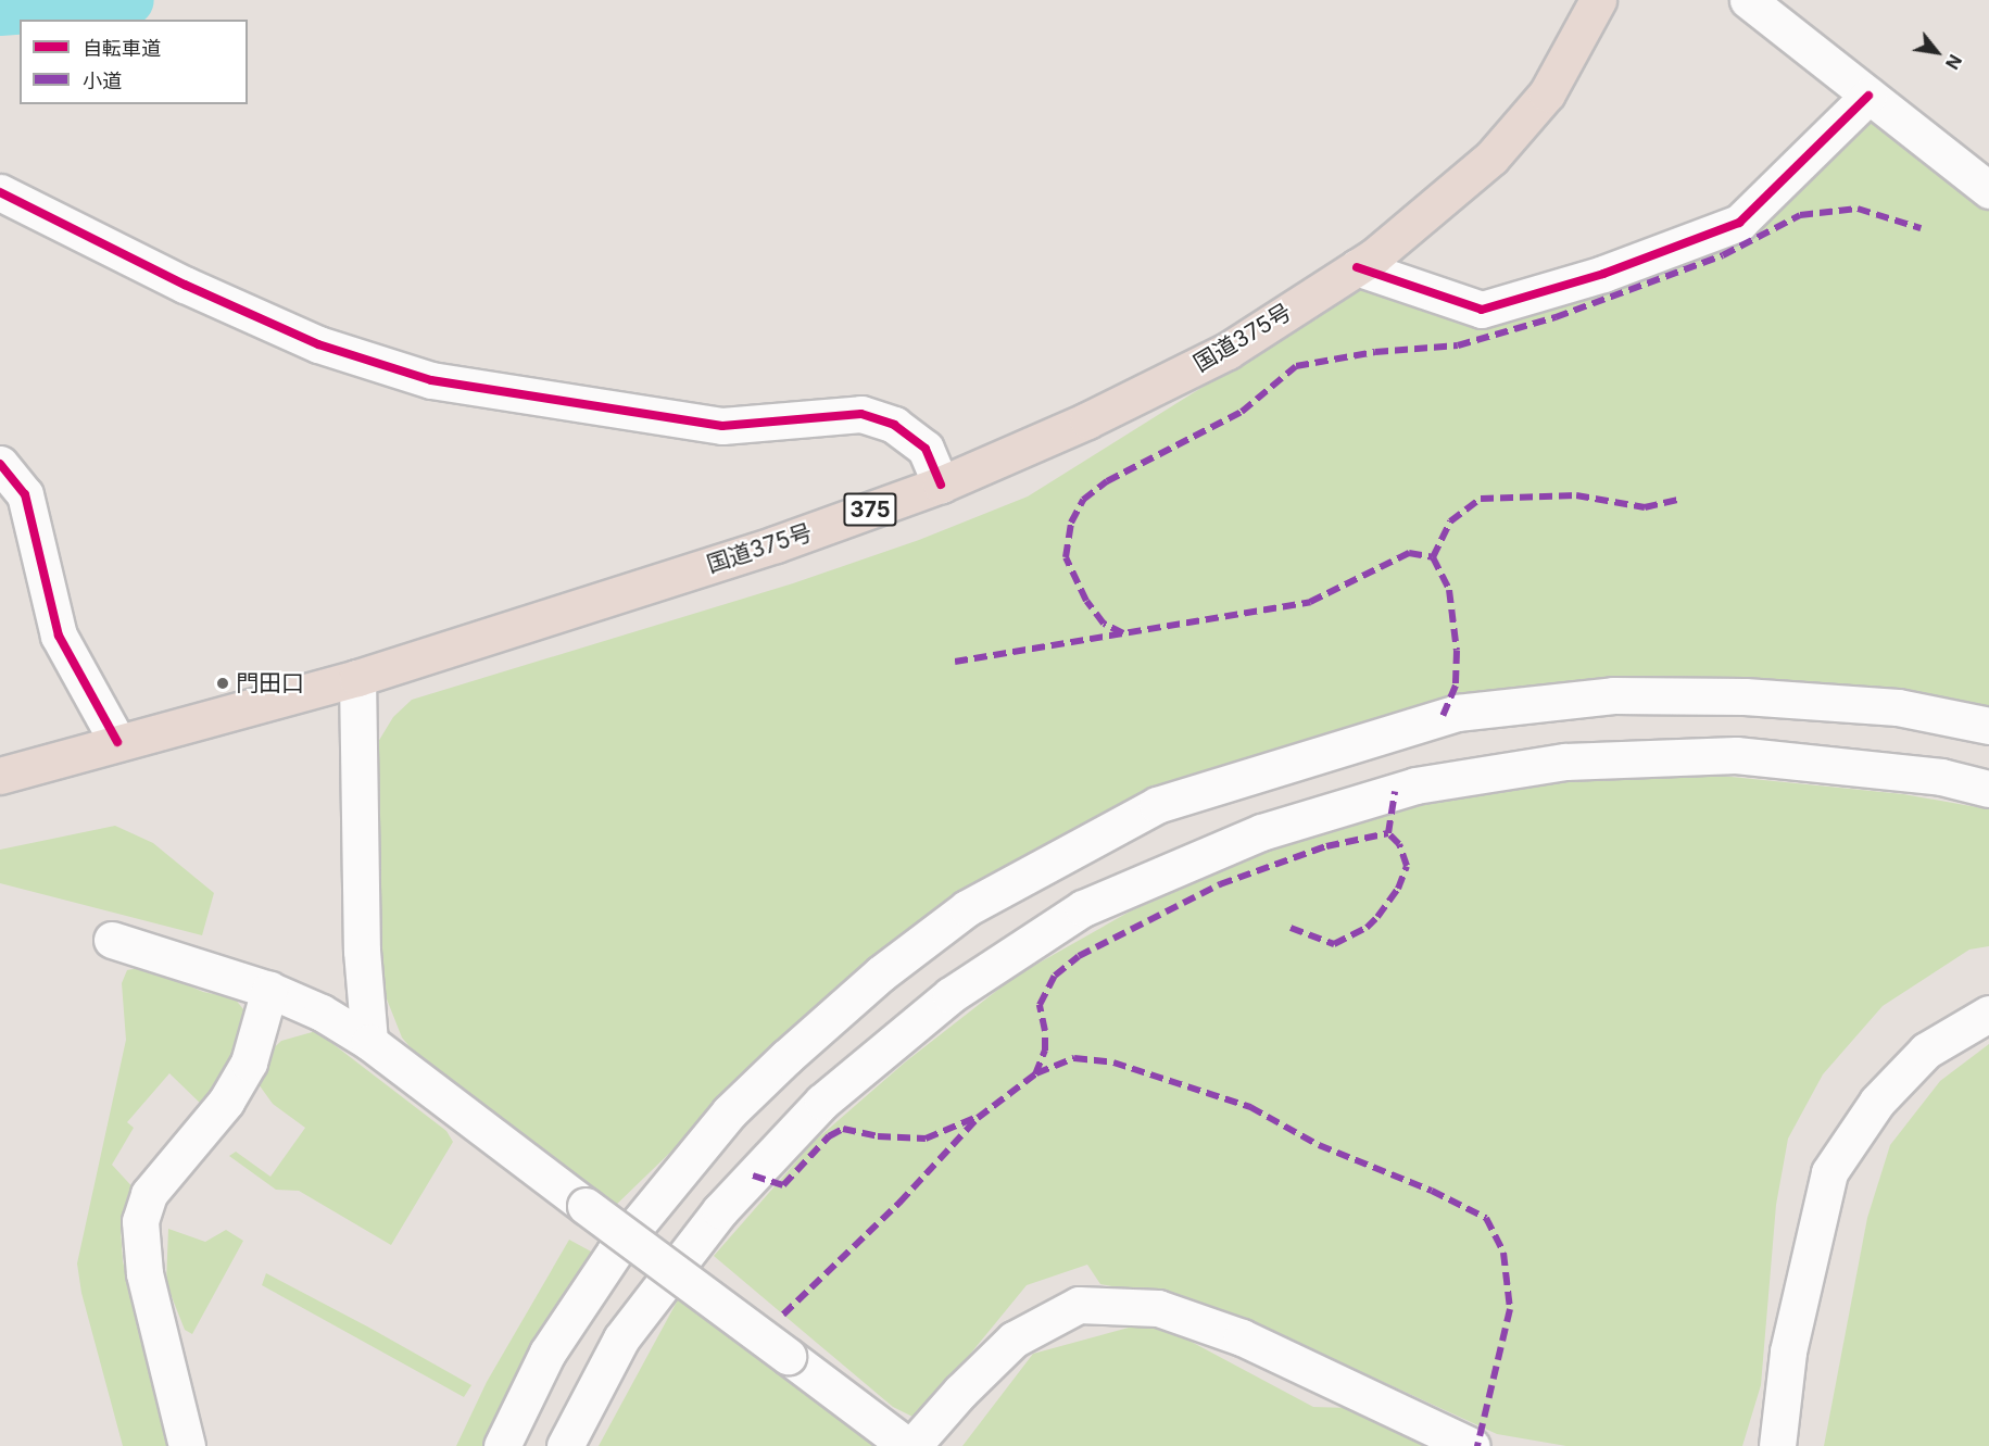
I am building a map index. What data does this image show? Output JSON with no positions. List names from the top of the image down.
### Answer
{
  "streets": {
    "highway": ["国道375号", "375"]
  },
  "places": ["門田口"],
  "legend": ["自転車道", "小道"],
  "north": "bottom right"
}
